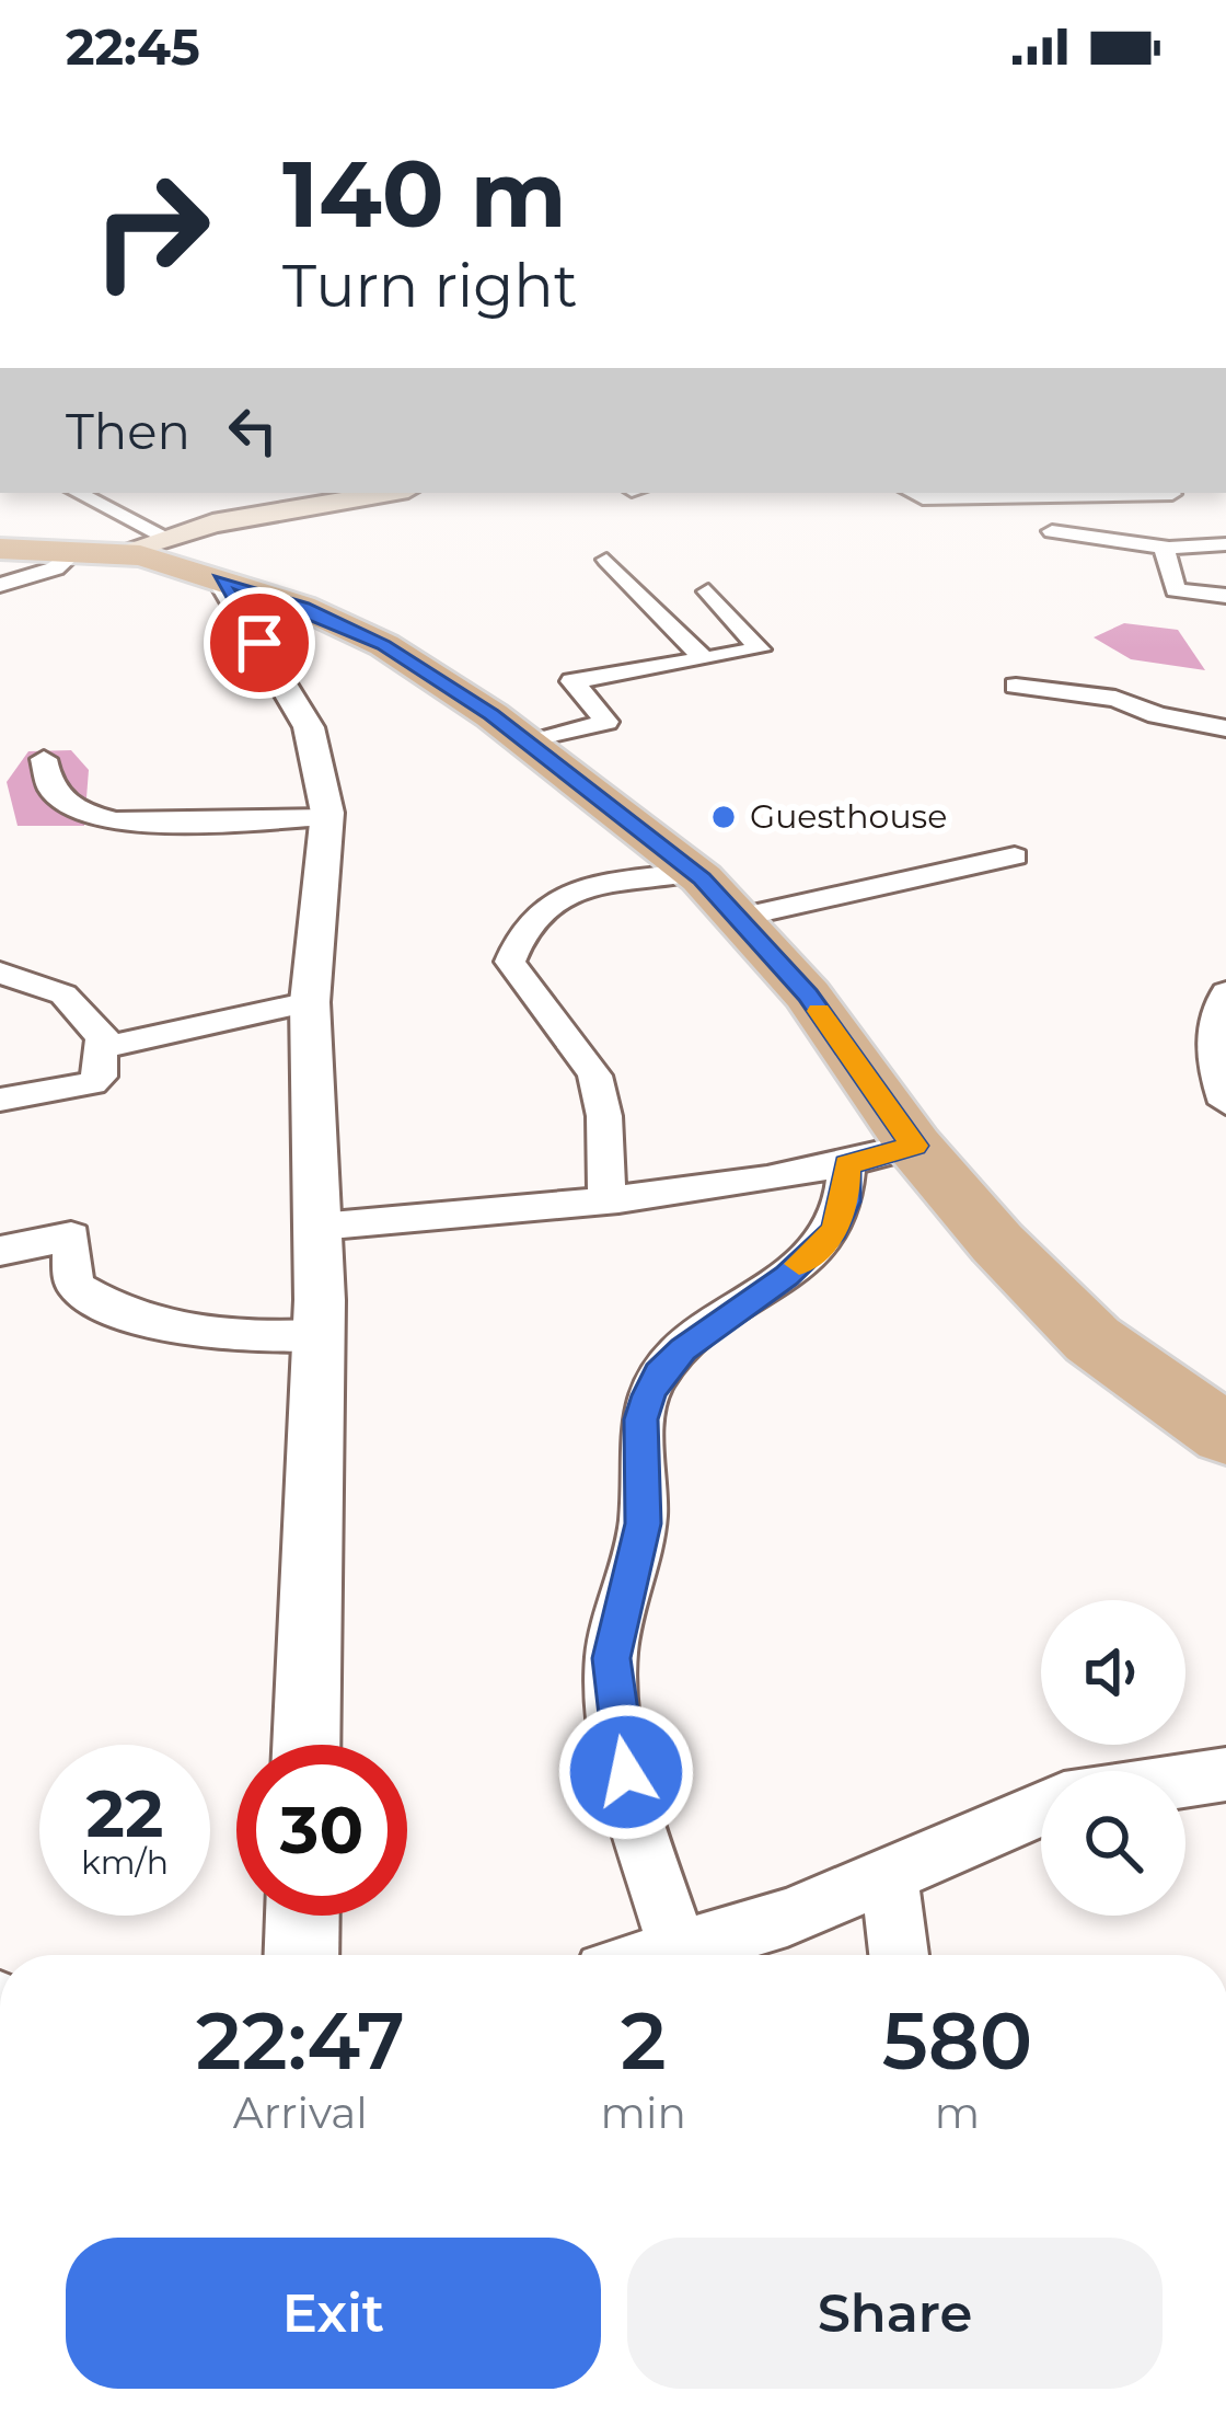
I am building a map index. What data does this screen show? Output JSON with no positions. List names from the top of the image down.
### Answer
{
  "places": ["Guesthouse"],
  "page": {
    "status": "22:45",
    "turn": ["140 m", "Turn right"],
    "then": "Then",
    "speed": "22 km/h",
    "limit": "30",
    "eta": [
      "22:47",
      "Arrival",
      "2",
      "min",
      "580",
      "m"
    ],
    "buttons": ["Exit", "Share"]
  }
}
